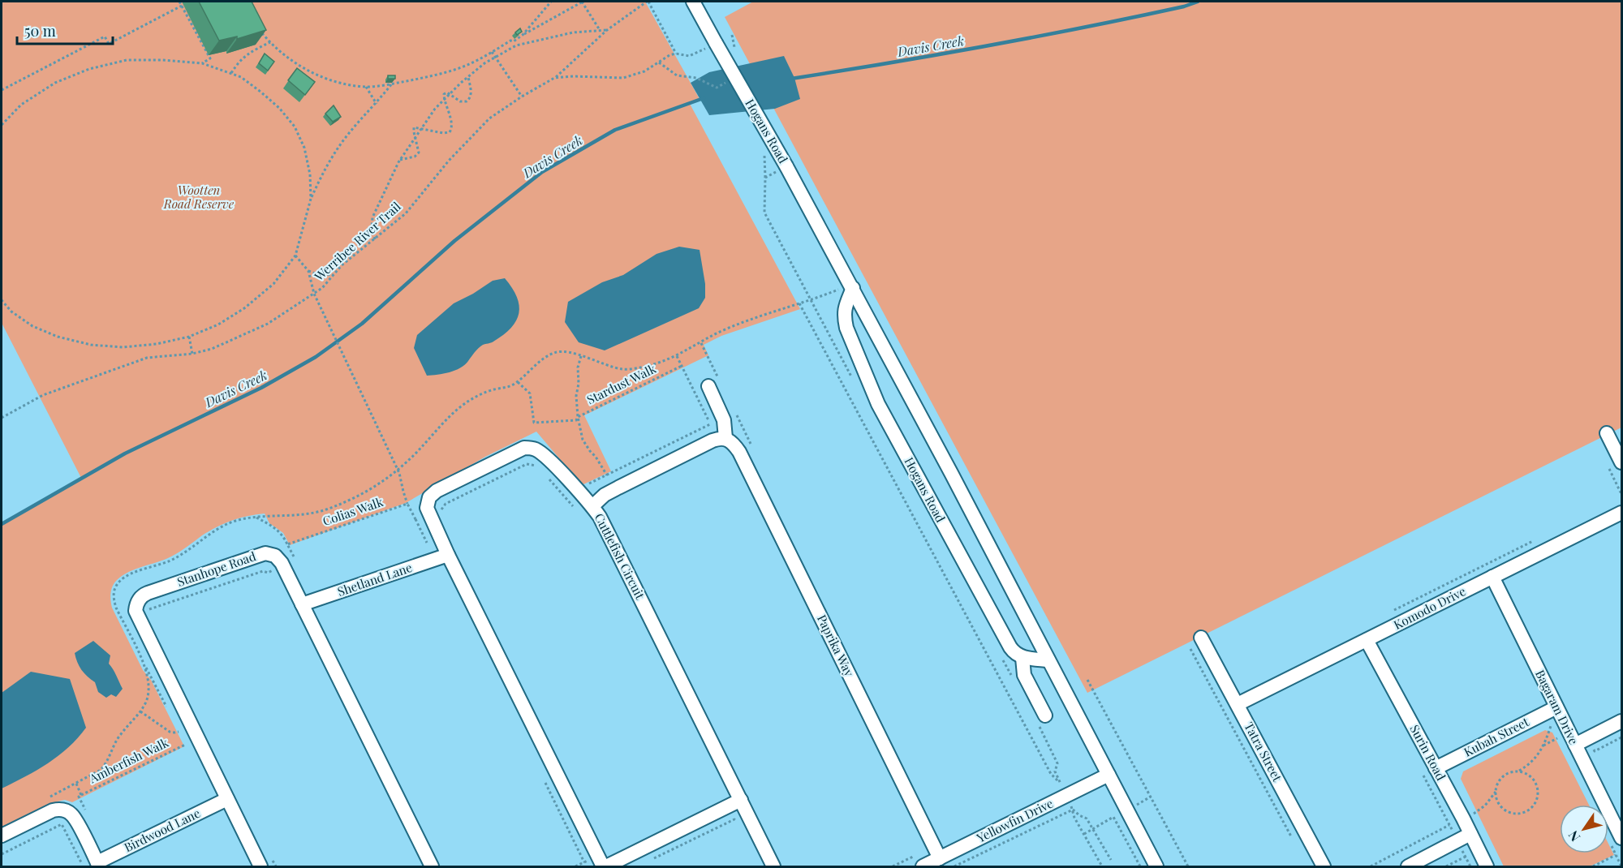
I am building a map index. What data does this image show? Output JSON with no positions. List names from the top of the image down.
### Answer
{
  "streets": {
    "street": [
      "Hogans Road",
      "Cuttlefish Circuit",
      "Stanhope Road",
      "Shetland Lane",
      "Komodo Drive",
      "Paprika Way",
      "Bagaram Drive",
      "Kubah Street",
      "Tatra Street",
      "Surin Road",
      "Yellowfin Drive",
      "Birdwood Lane"
    ],
    "path": [
      "Werribee River Trail",
      "Stardust Walk",
      "Colias Walk",
      "Amberfish Walk"
    ]
  },
  "crossings": [
    ["Hogans Road", "Werribee River Trail"],
    ["Hogans Road", "Yellowfin Drive"],
    ["Stanhope Road", "Birdwood Lane"],
    ["Komodo Drive", "Bagaram Drive"],
    ["Komodo Drive", "Tatra Street"],
    ["Komodo Drive", "Surin Road"],
    ["Paprika Way", "Yellowfin Drive"],
    ["Bagaram Drive", "Kubah Street"],
    ["Kubah Street", "Surin Road"]
  ],
  "water": ["Davis Creek"],
  "parks": ["Wootten Road Reserve"],
  "scale_bar": "50 m",
  "north": "bottom left"
}
